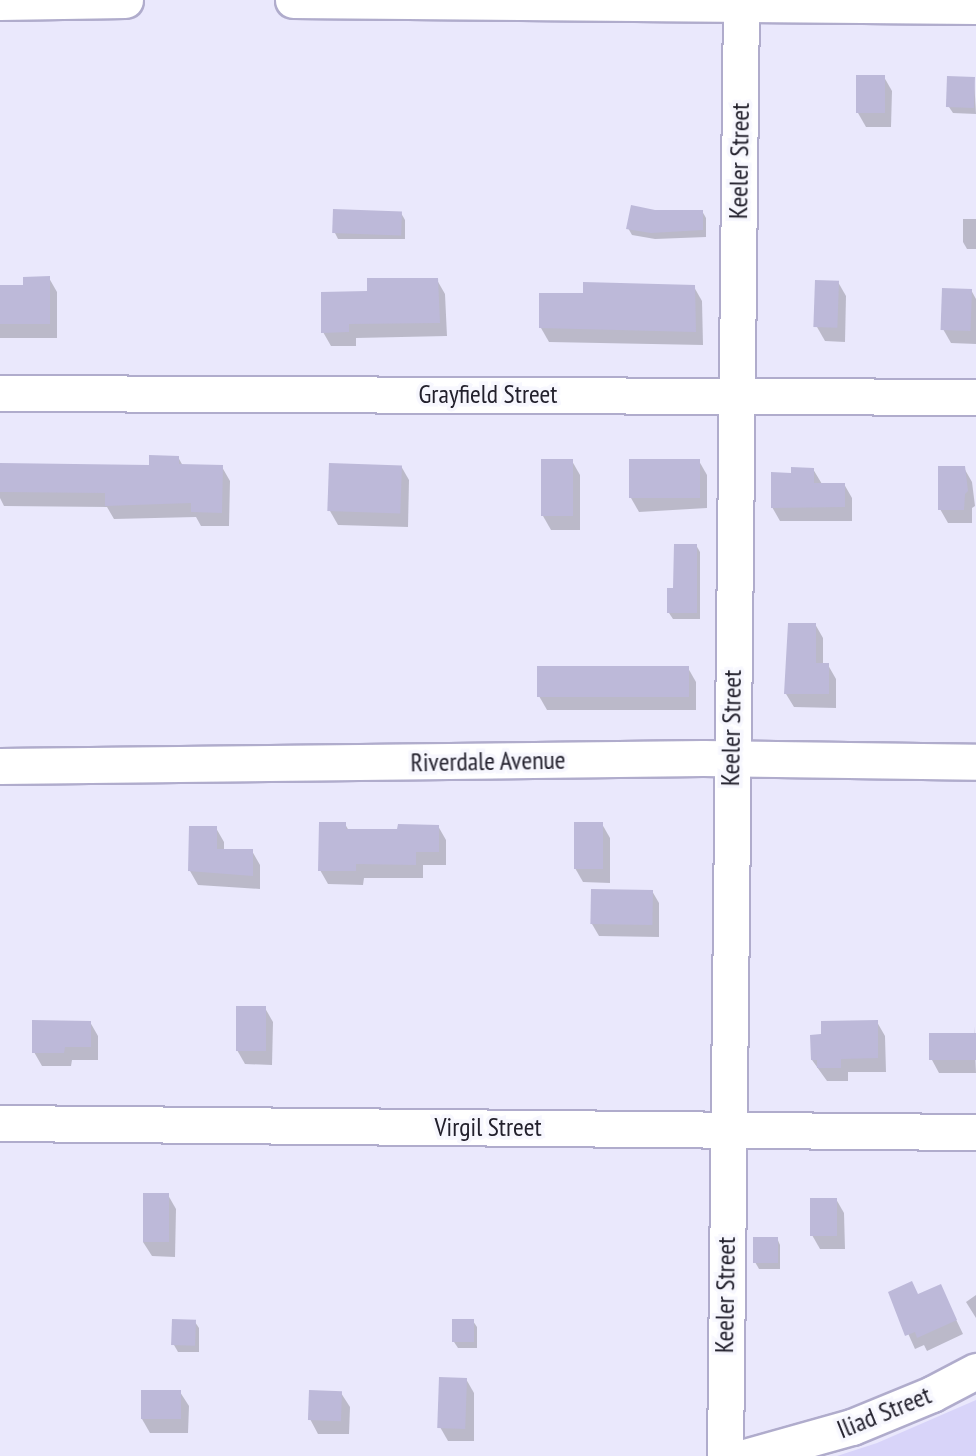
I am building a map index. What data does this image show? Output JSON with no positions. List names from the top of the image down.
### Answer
{
  "streets": {
    "street": [
      "Keeler Street",
      "Grayfield Street",
      "Riverdale Avenue",
      "Virgil Street",
      "Iliad Street"
    ]
  },
  "crossings": [
    ["Keeler Street", "Grayfield Street"],
    ["Keeler Street", "Riverdale Avenue"],
    ["Keeler Street", "Virgil Street"]
  ]
}
